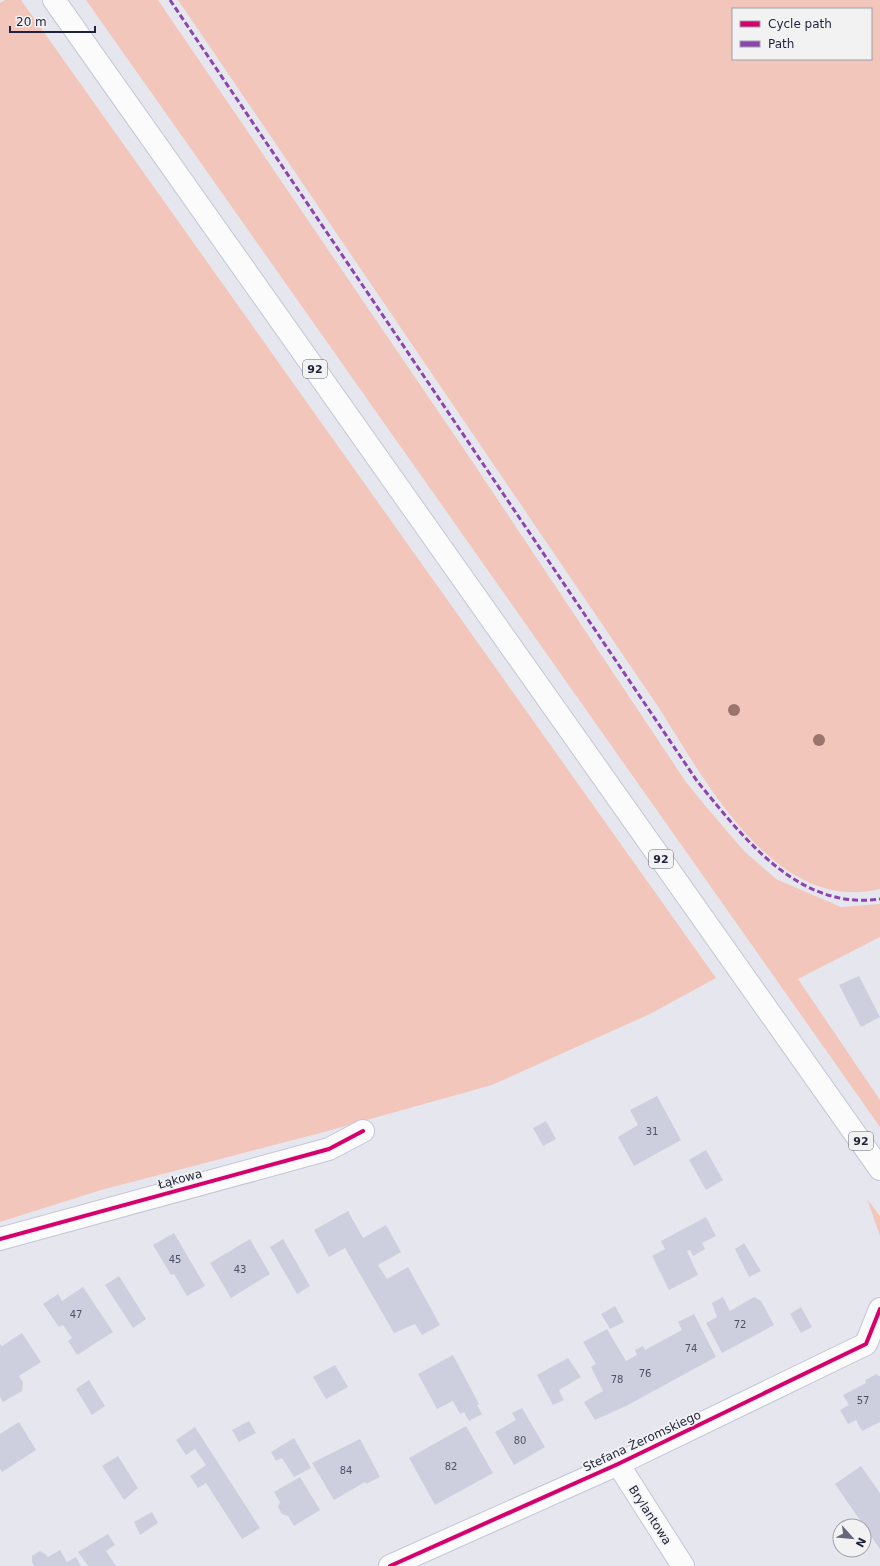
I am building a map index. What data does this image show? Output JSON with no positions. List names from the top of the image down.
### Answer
{
  "streets": {
    "main road": [
      "92",
      "Łąkowa",
      "Stefana Żeromskiego",
      "Brylantowa"
    ]
  },
  "crossings": [
    ["Stefana Żeromskiego", "Brylantowa"]
  ],
  "house_numbers": [
    "31",
    "45",
    "43",
    "47",
    "72",
    "74",
    "76",
    "78",
    "57",
    "80",
    "82",
    "84"
  ],
  "legend": ["Cycle path", "Path"],
  "scale_bar": "20 m",
  "north": "bottom right"
}
